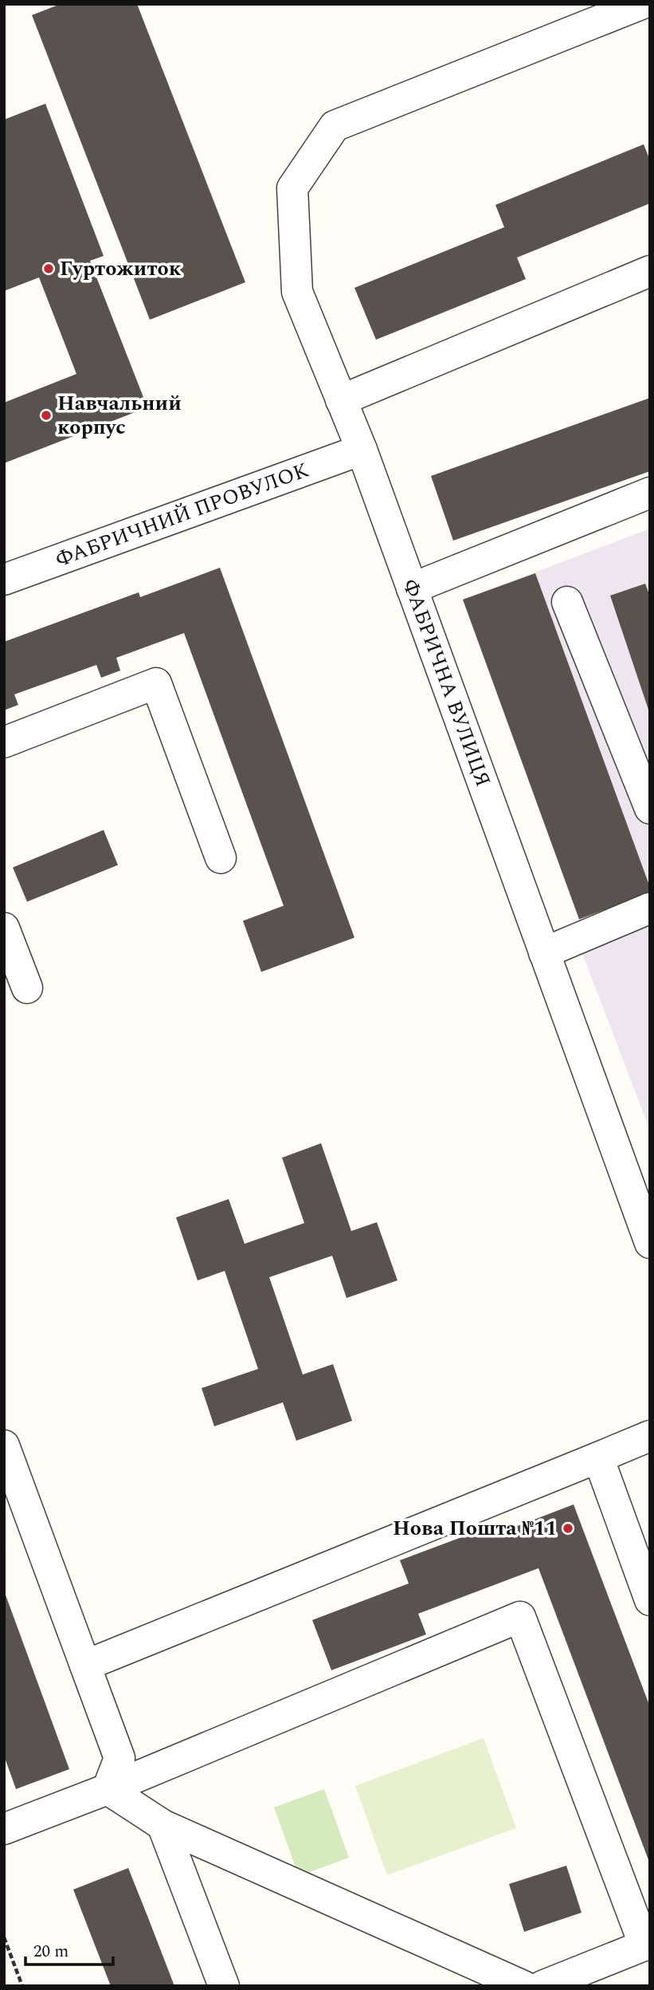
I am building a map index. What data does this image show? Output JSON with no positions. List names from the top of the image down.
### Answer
{
  "streets": {
    "street": ["ФАБРИЧНИЙ ПРОВУЛОК", "ФАБРИЧНА ВУЛИЦЯ"]
  },
  "crossings": [
    ["ФАБРИЧНИЙ ПРОВУЛОК", "ФАБРИЧНА ВУЛИЦЯ"]
  ],
  "places": ["Гуртожиток", "Навчальний корпус", "Нова Пошта №11"],
  "scale_bar": "20 m"
}
